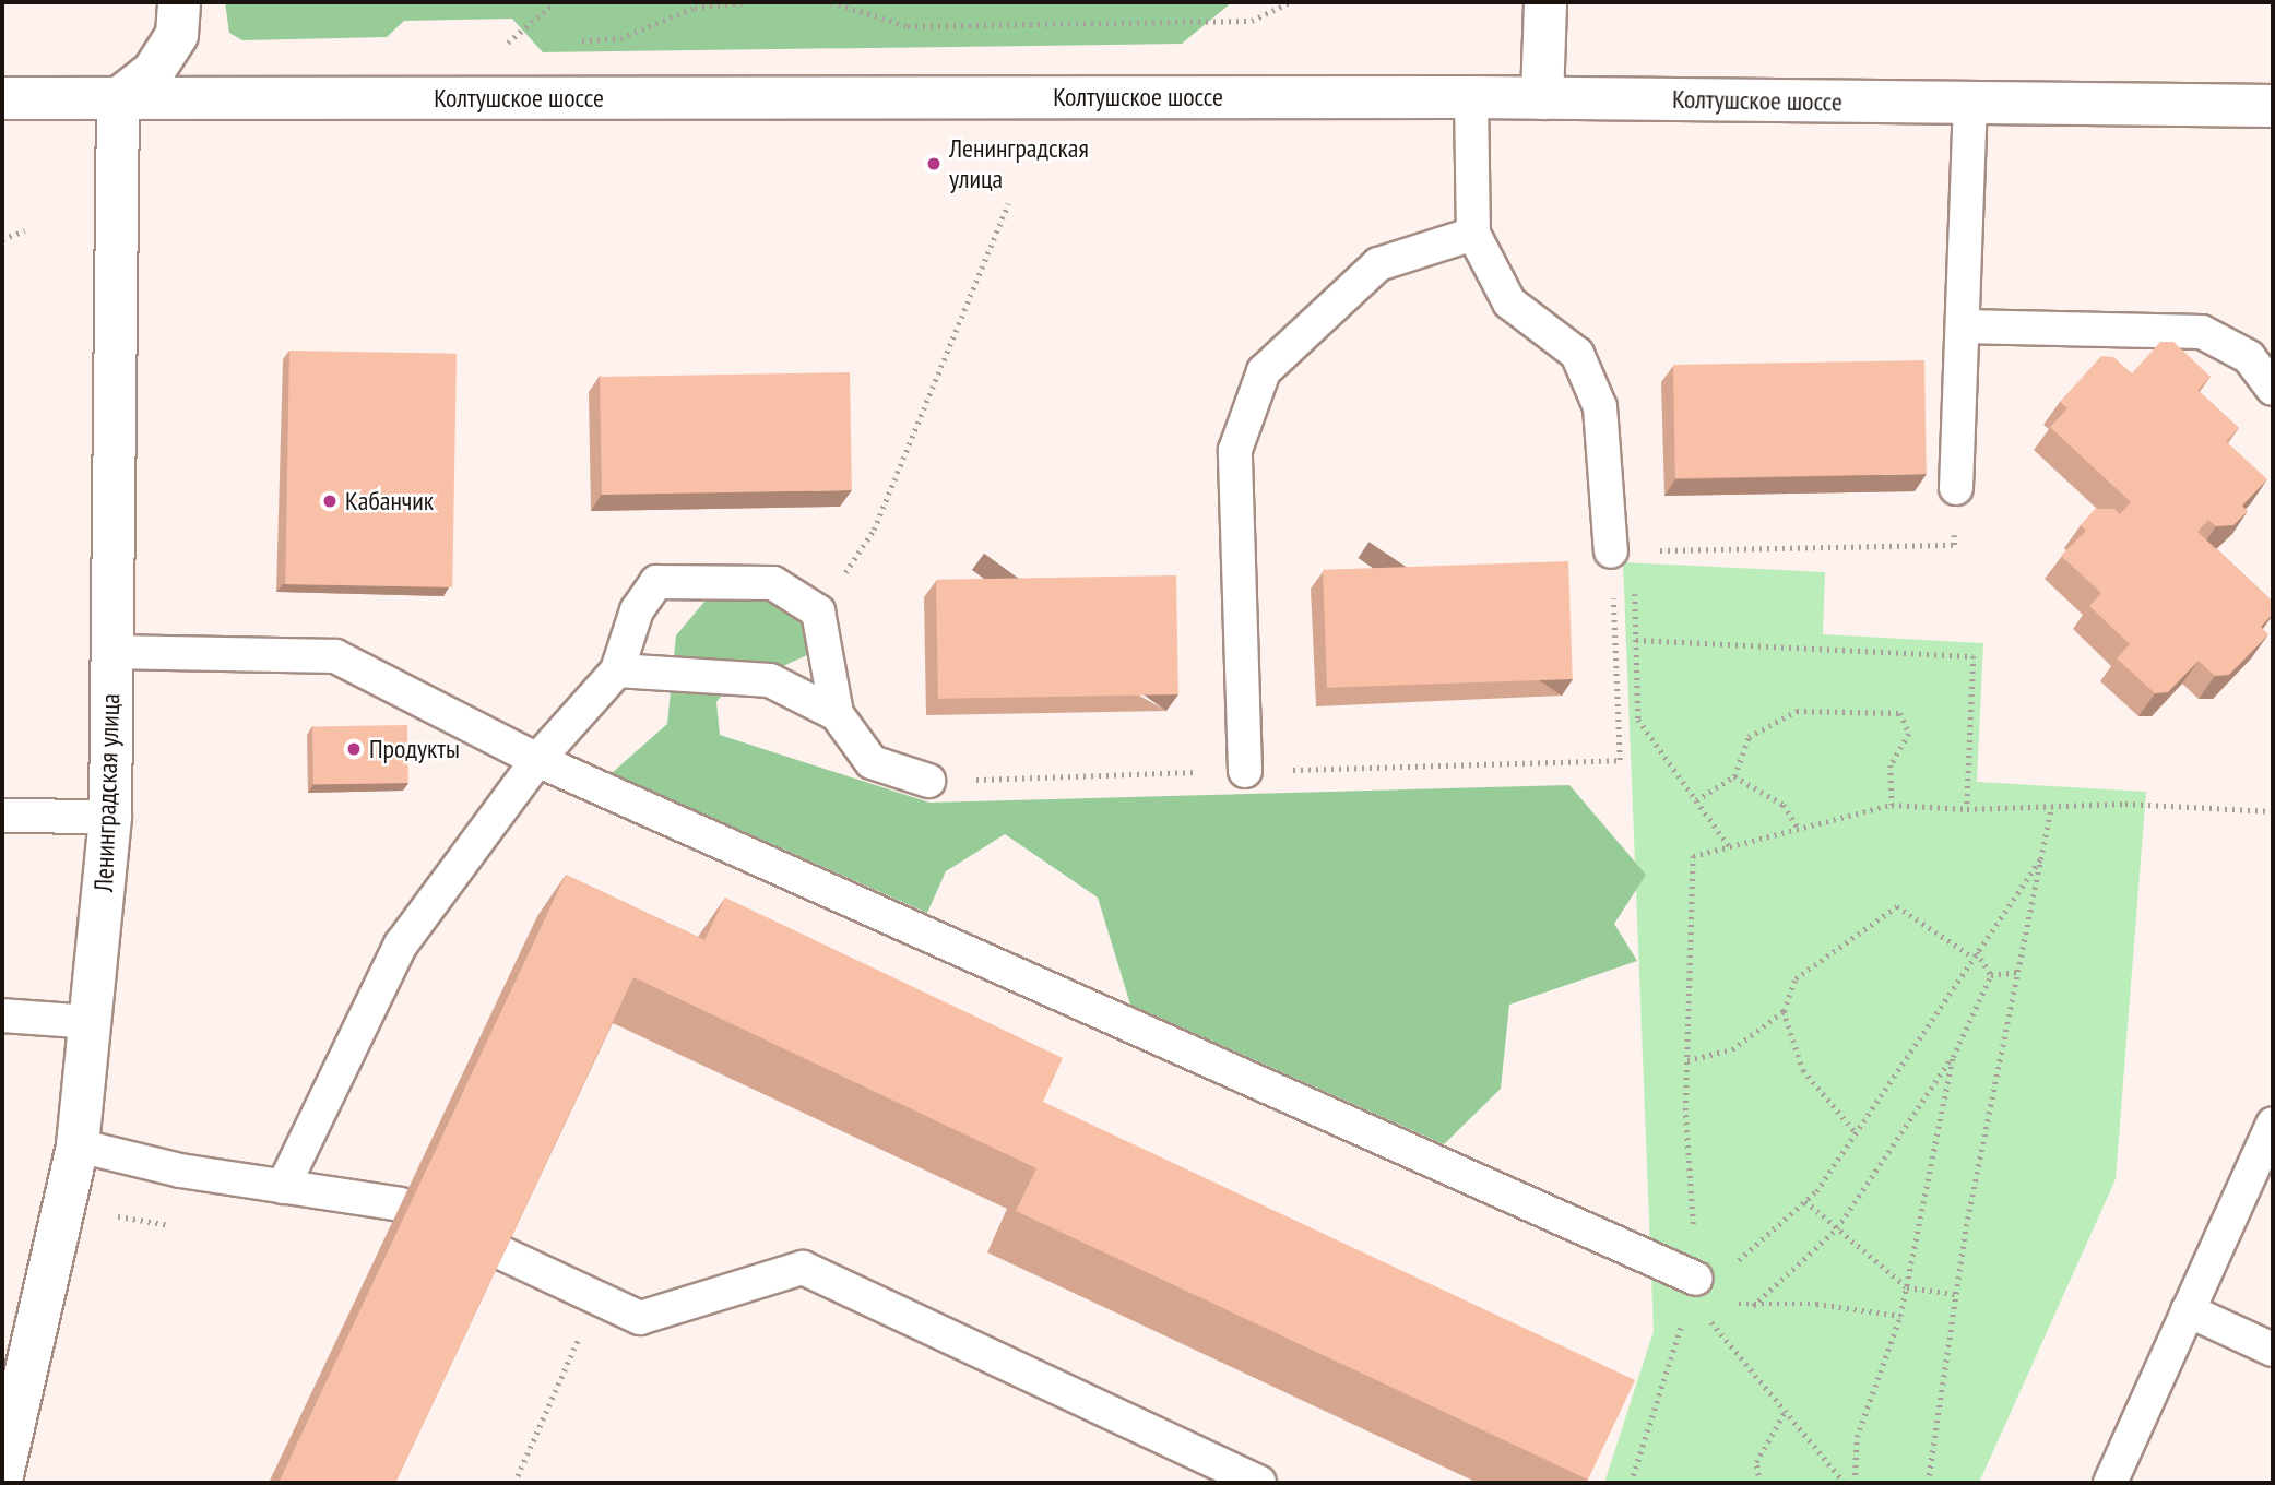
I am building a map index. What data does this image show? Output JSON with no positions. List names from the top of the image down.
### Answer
{
  "streets": {
    "main road": ["Колтушское шоссе", "Ленинградская улица"]
  },
  "crossings": [
    ["Колтушское шоссе", "Ленинградская улица"]
  ],
  "places": ["Ленинградская улица", "Кабанчик", "Продукты"]
}
